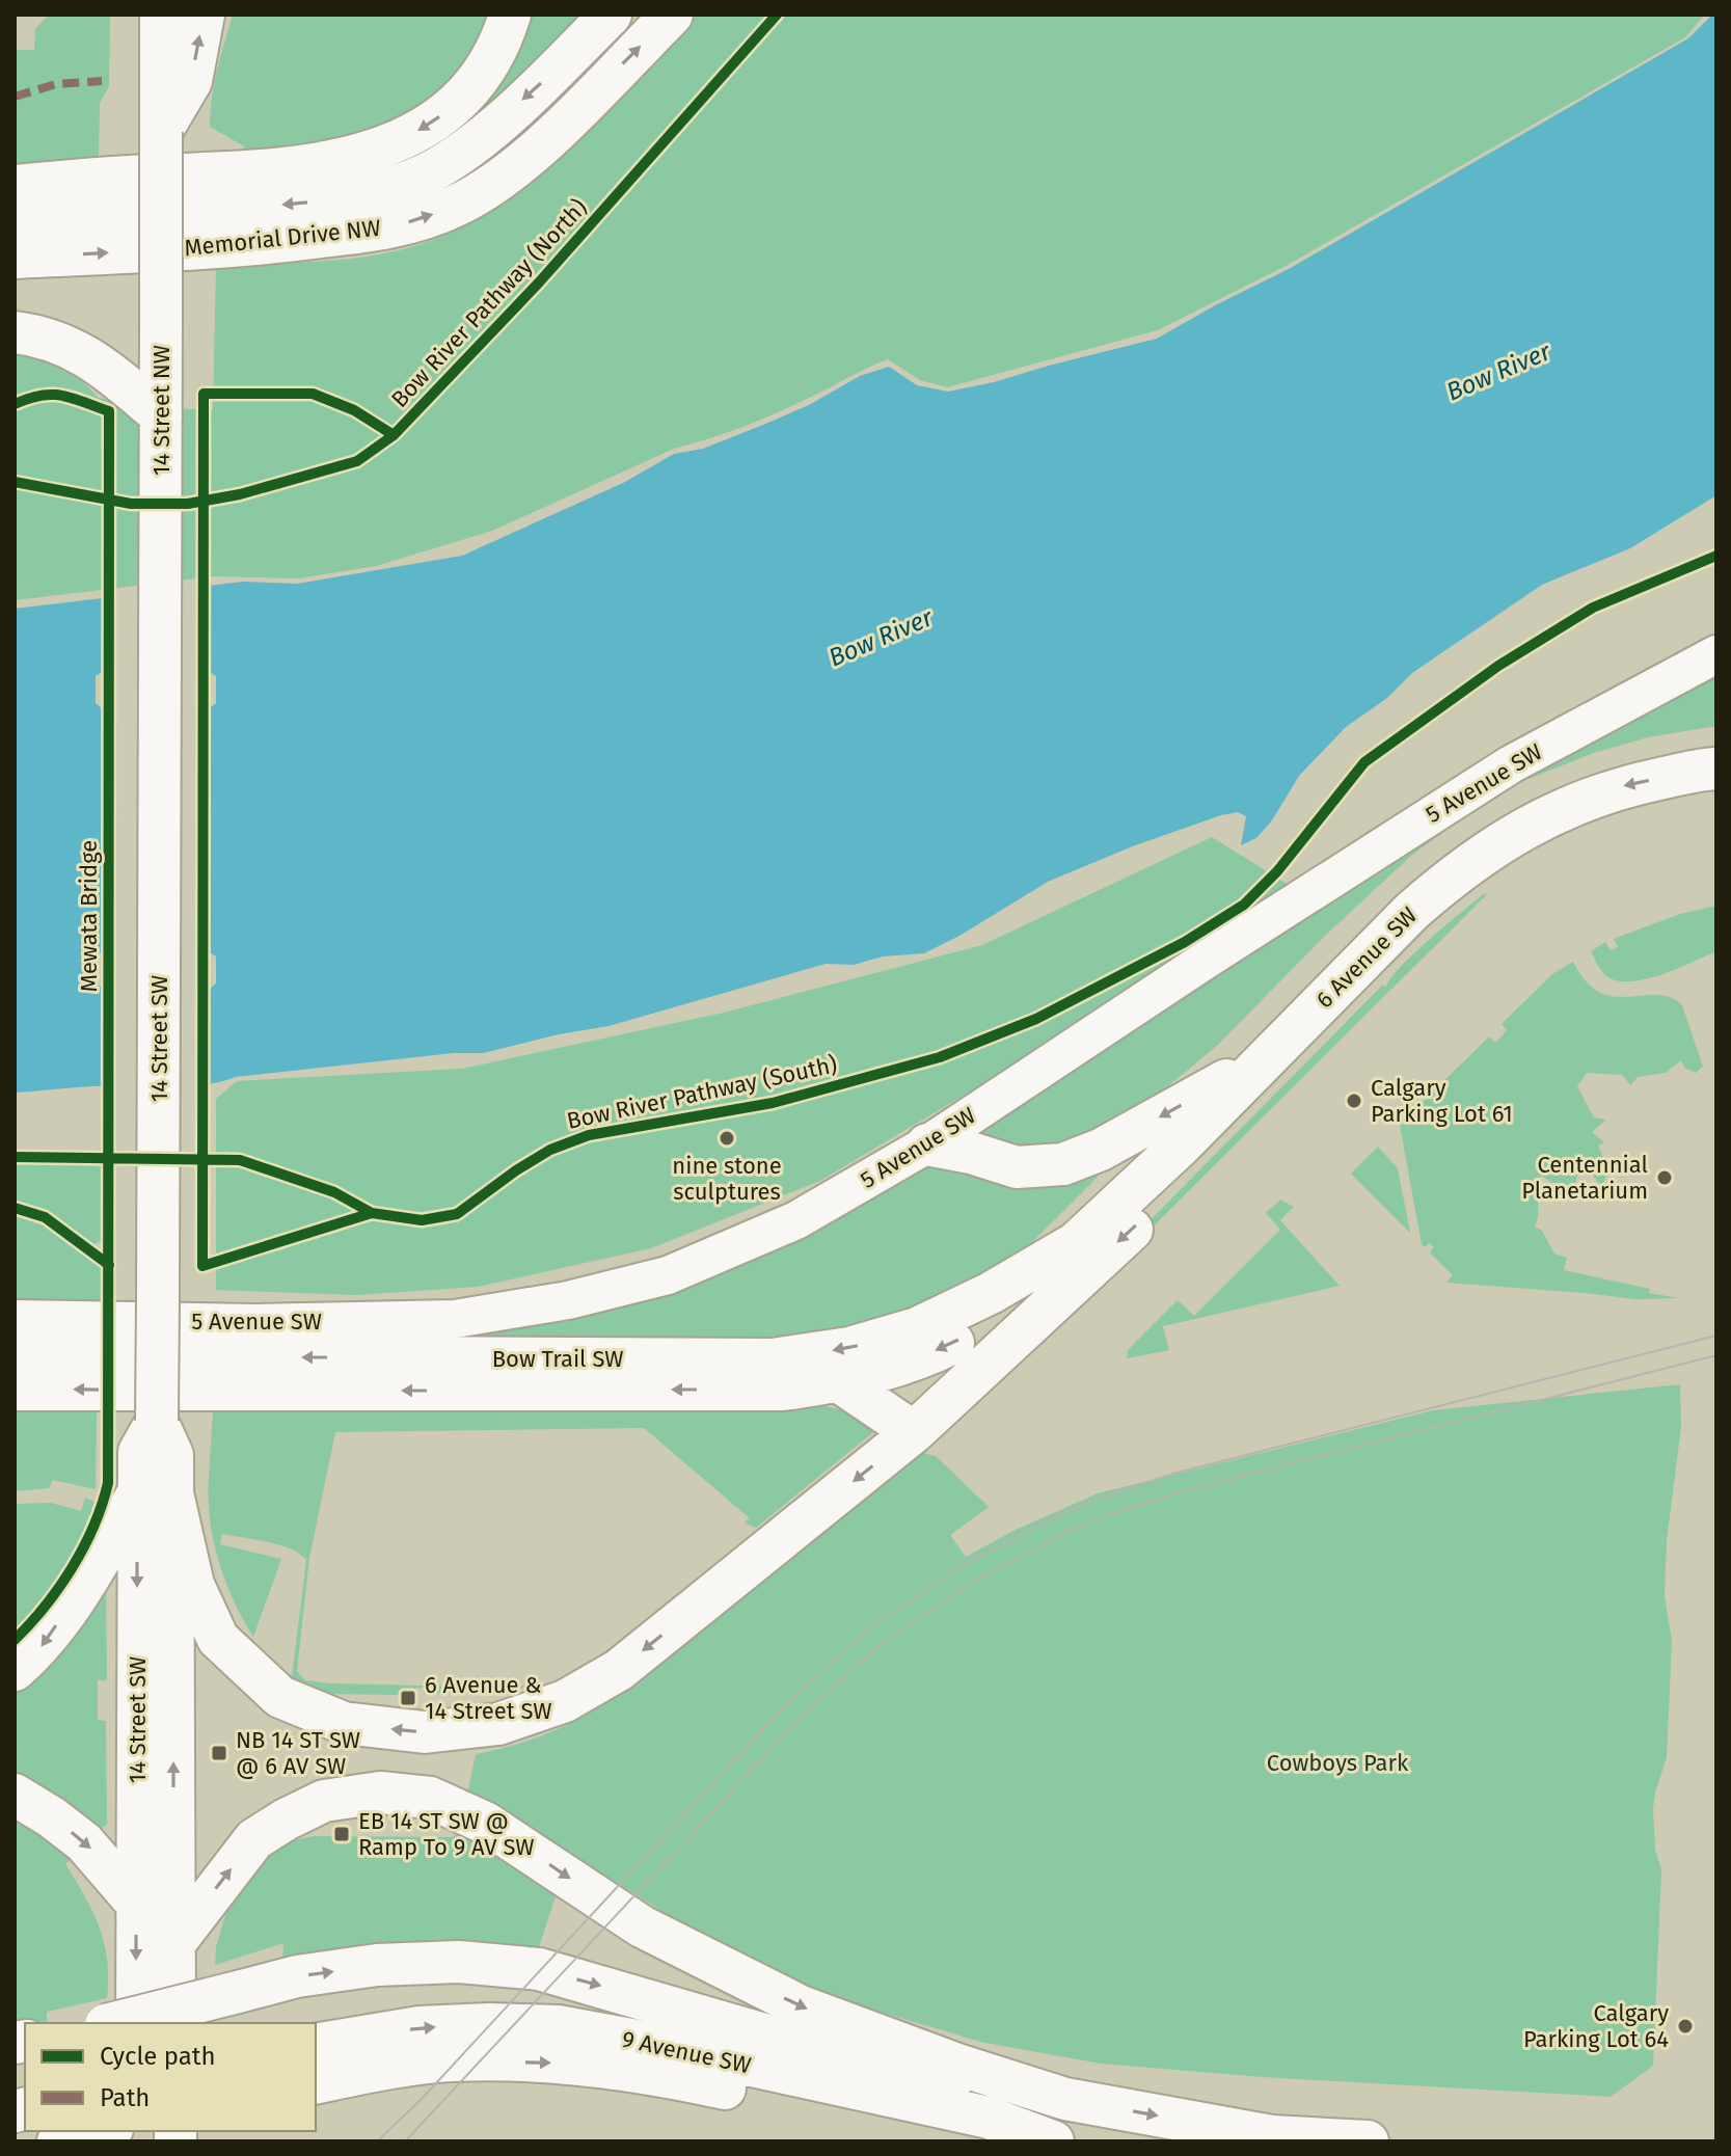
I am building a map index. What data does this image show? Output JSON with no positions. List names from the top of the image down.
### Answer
{
  "streets": {
    "main road": [
      "Memorial Drive NW",
      "14 Street NW",
      "6 Avenue SW",
      "14 Street SW",
      "Bow Trail SW",
      "9 Avenue SW"
    ],
    "street": ["5 Avenue SW"],
    "cycle path": ["Bow River Pathway (North)", "Mewata Bridge", "Bow River Pathway (South)"]
  },
  "crossings": [
    ["14 Street NW", "14 Street SW"],
    ["6 Avenue SW", "Bow Trail SW"]
  ],
  "one_way": ["6 Avenue SW"],
  "water": ["Bow River"],
  "parks": ["Cowboys Park"],
  "places": {
    "other": [
      "Calgary Parking Lot 61",
      "nine stone sculptures",
      "Centennial Planetarium",
      "Calgary Parking Lot 64"
    ],
    "transit": ["6 Avenue & 14 Street SW", "NB 14 ST SW @ 6 AV SW", "EB 14 ST SW @ Ramp To 9 AV SW"]
  },
  "legend": ["Cycle path", "Path"]
}
